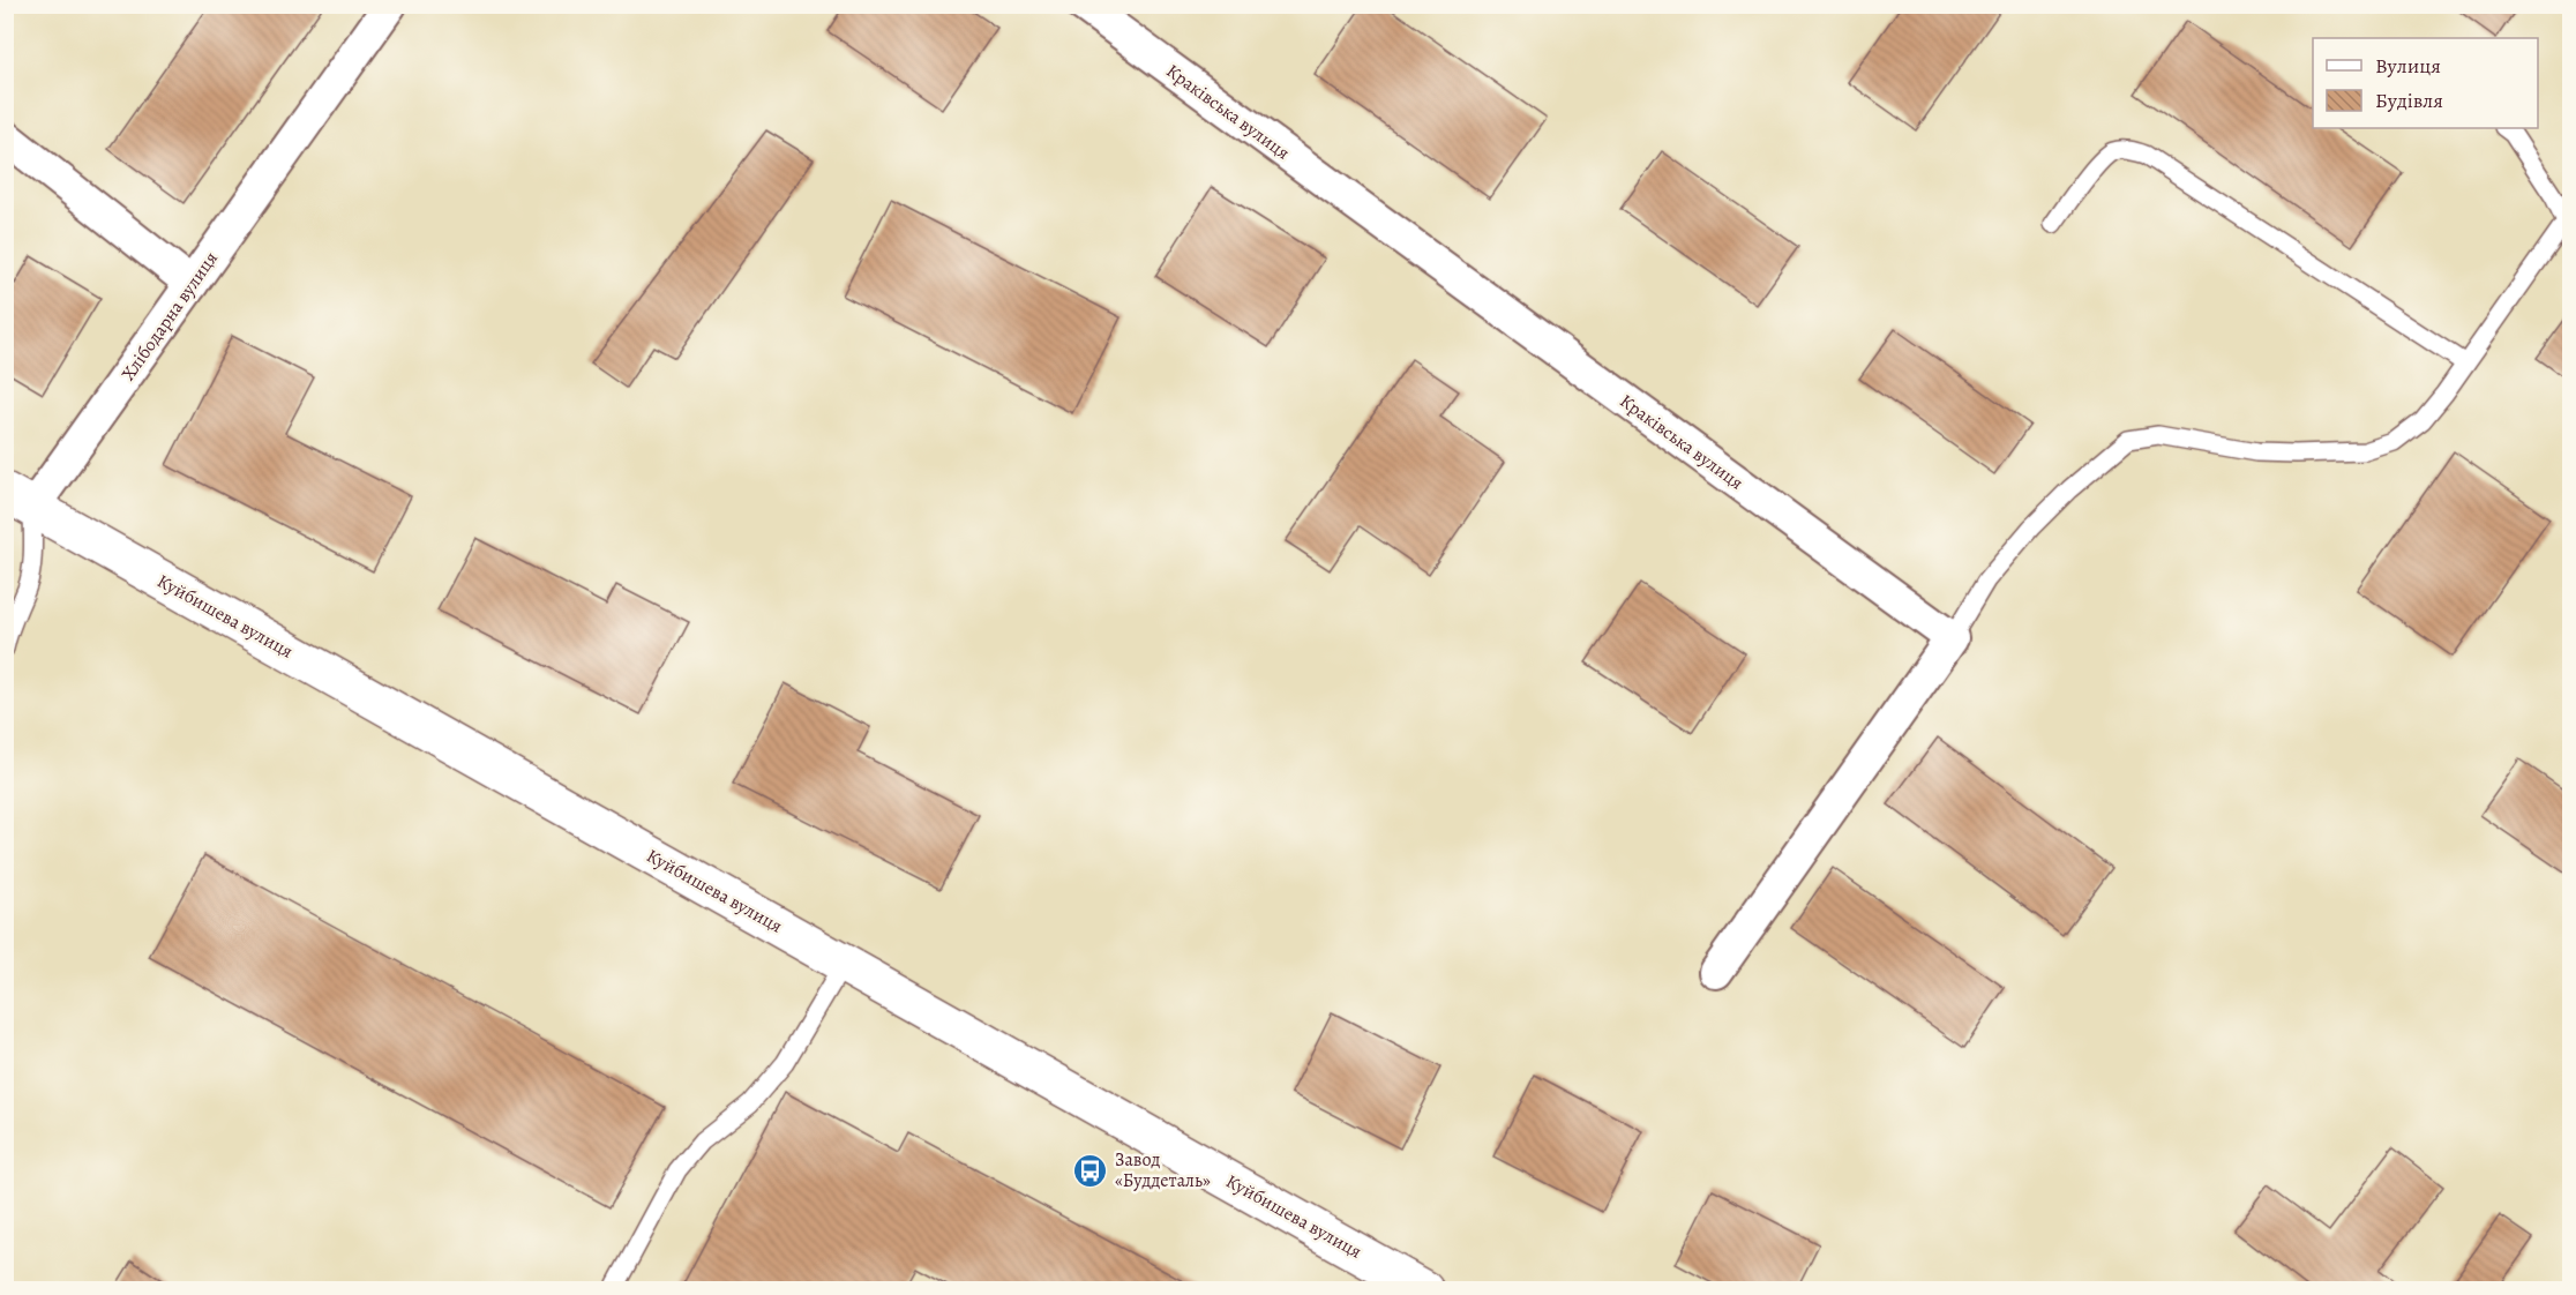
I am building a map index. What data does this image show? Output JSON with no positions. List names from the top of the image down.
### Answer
{
  "streets": {
    "main road": ["Куйбишева вулиця"],
    "street": ["Краківська вулиця", "Хлібодарна вулиця"]
  },
  "crossings": [
    ["Хлібодарна вулиця", "Куйбишева вулиця"]
  ],
  "places": {
    "bus stop": ["Завод «Буддеталь»"]
  },
  "legend": ["Вулиця", "Будівля"]
}
